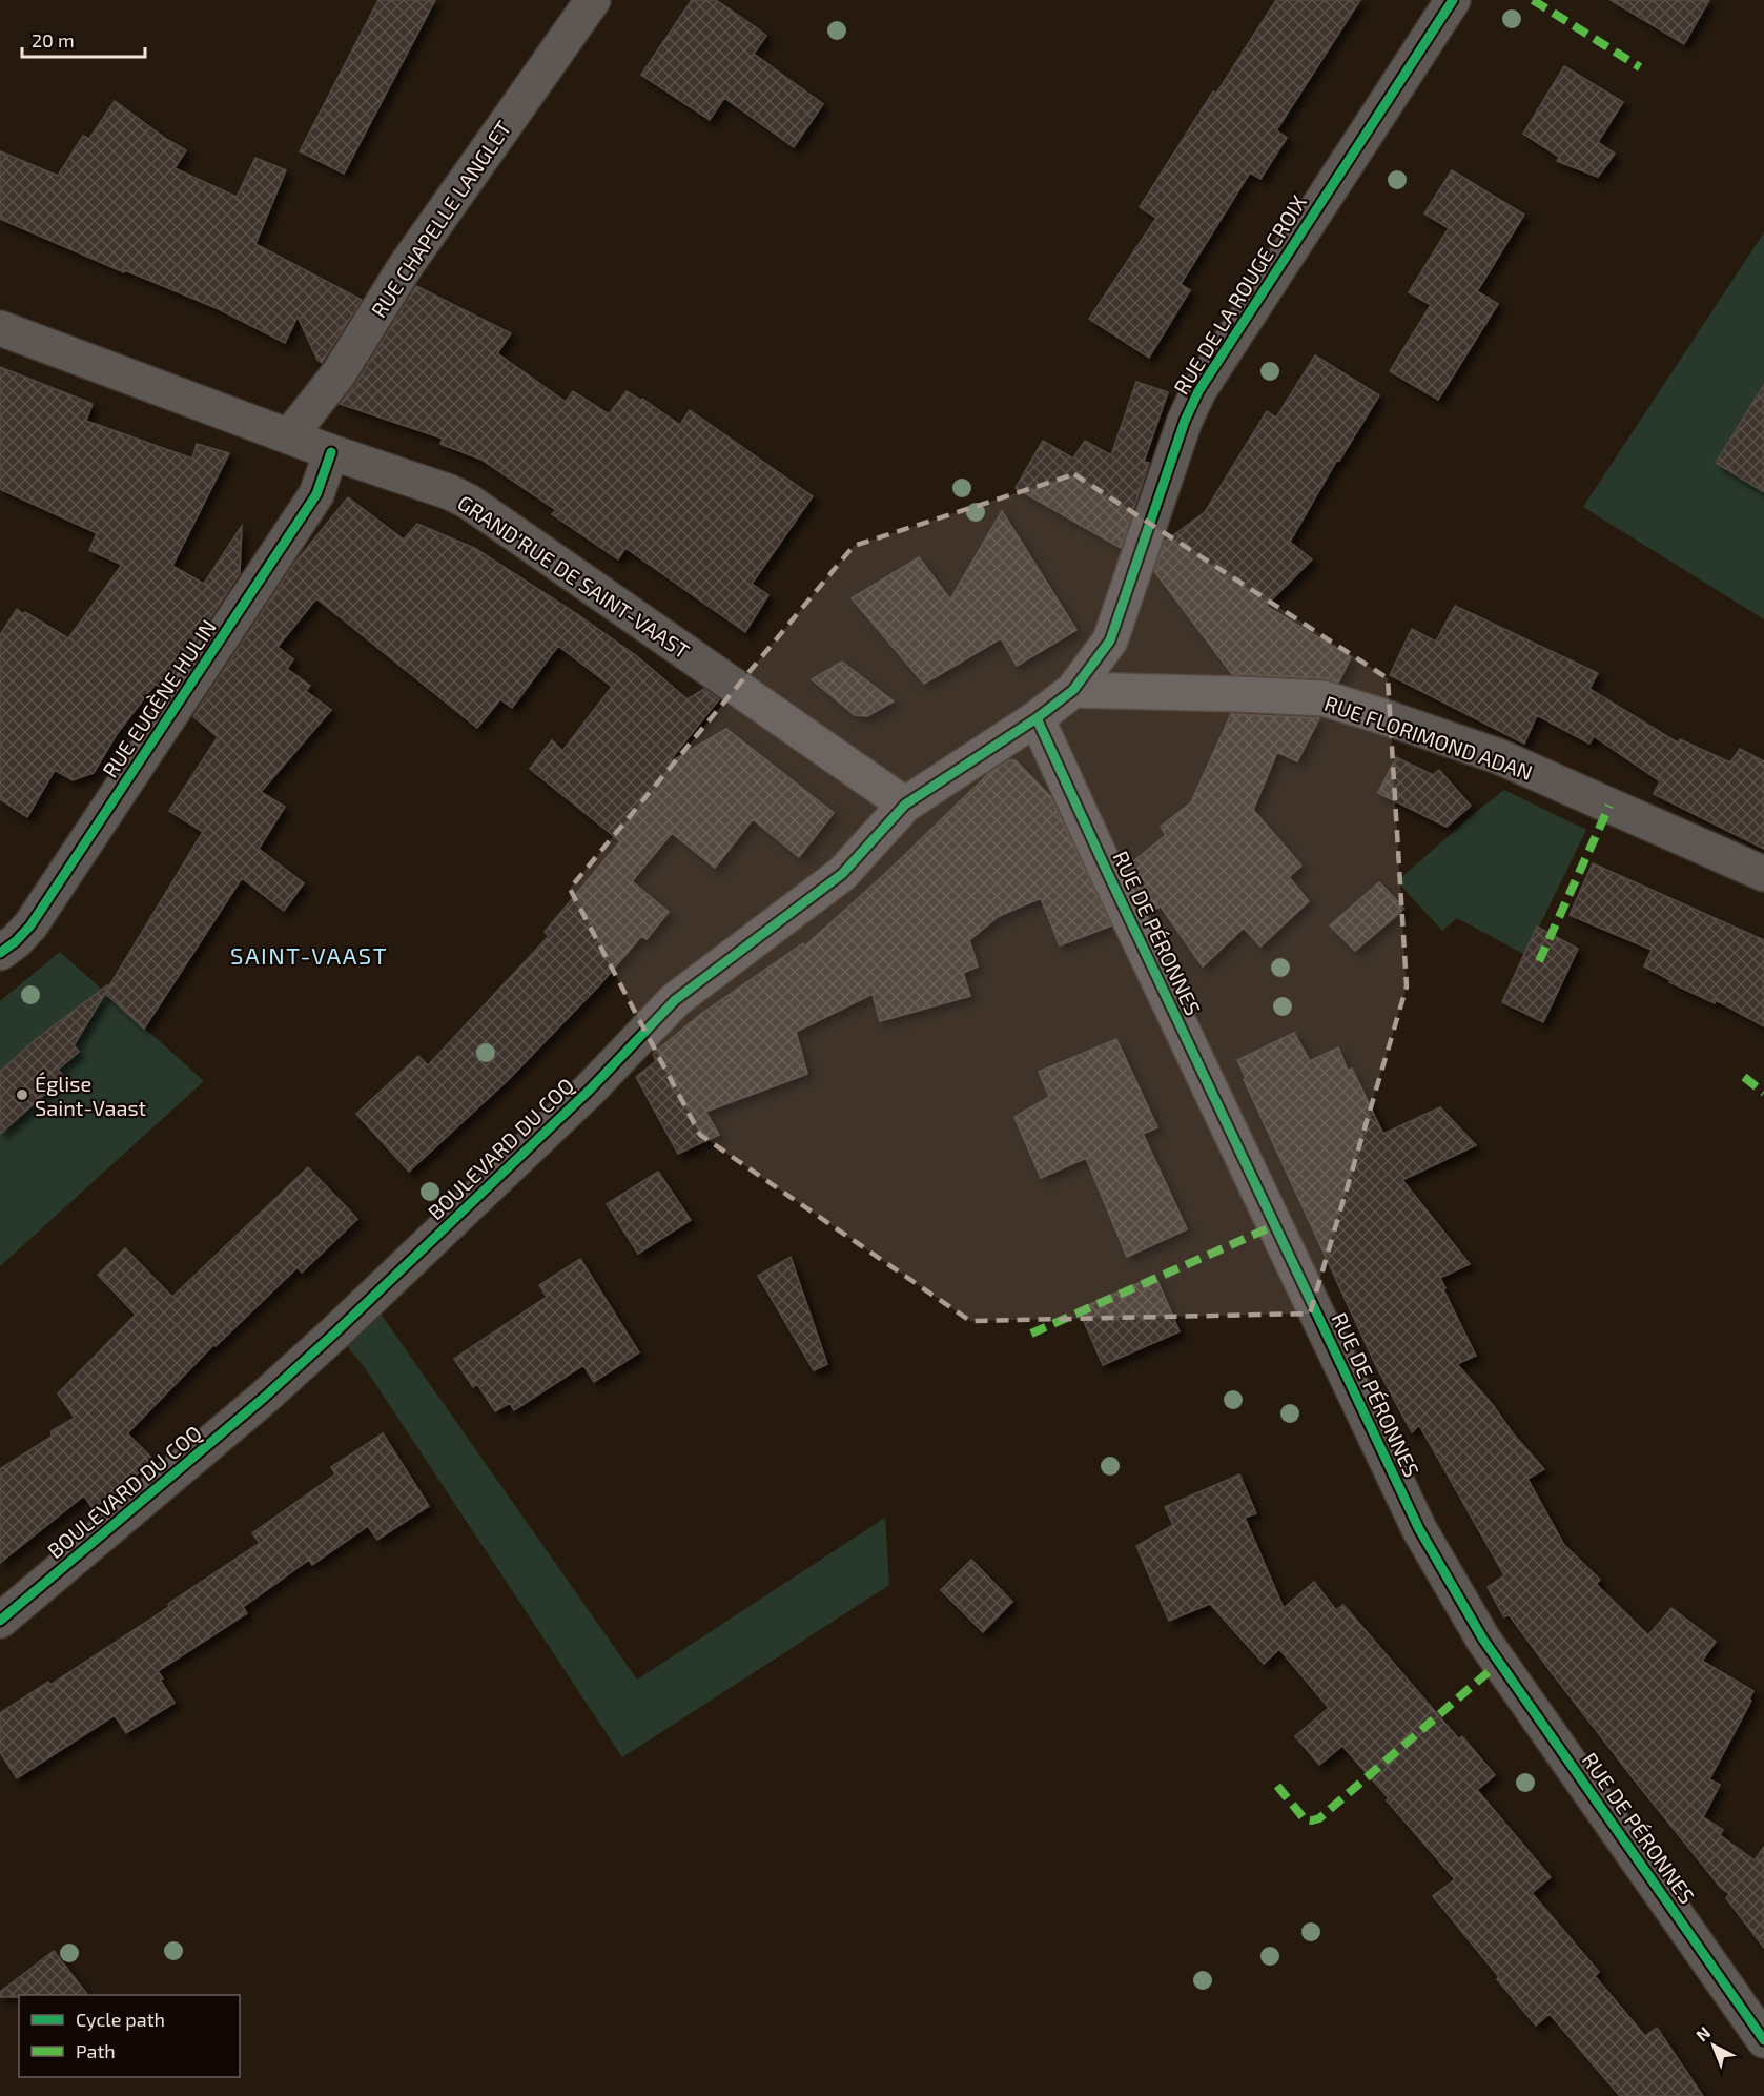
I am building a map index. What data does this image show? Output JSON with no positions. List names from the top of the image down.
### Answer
{
  "streets": {
    "street": [
      "RUE CHAPELLE LANGLET",
      "RUE DE LA ROUGE CROIX",
      "GRAND'RUE DE SAINT-VAAST",
      "RUE EUGÈNE HULIN",
      "RUE FLORIMOND ADAN",
      "RUE DE PÉRONNES",
      "BOULEVARD DU COQ"
    ]
  },
  "crossings": [
    ["RUE CHAPELLE LANGLET", "GRAND'RUE DE SAINT-VAAST"],
    ["RUE DE LA ROUGE CROIX", "RUE FLORIMOND ADAN"],
    ["RUE DE LA ROUGE CROIX", "RUE DE PÉRONNES"],
    ["RUE DE LA ROUGE CROIX", "BOULEVARD DU COQ"],
    ["GRAND'RUE DE SAINT-VAAST", "RUE EUGÈNE HULIN"],
    ["GRAND'RUE DE SAINT-VAAST", "BOULEVARD DU COQ"],
    ["RUE DE PÉRONNES", "BOULEVARD DU COQ"]
  ],
  "districts": ["SAINT-VAAST"],
  "places": ["Église Saint-Vaast"],
  "legend": ["Cycle path", "Path"],
  "scale_bar": "20 m",
  "north": "top left"
}
